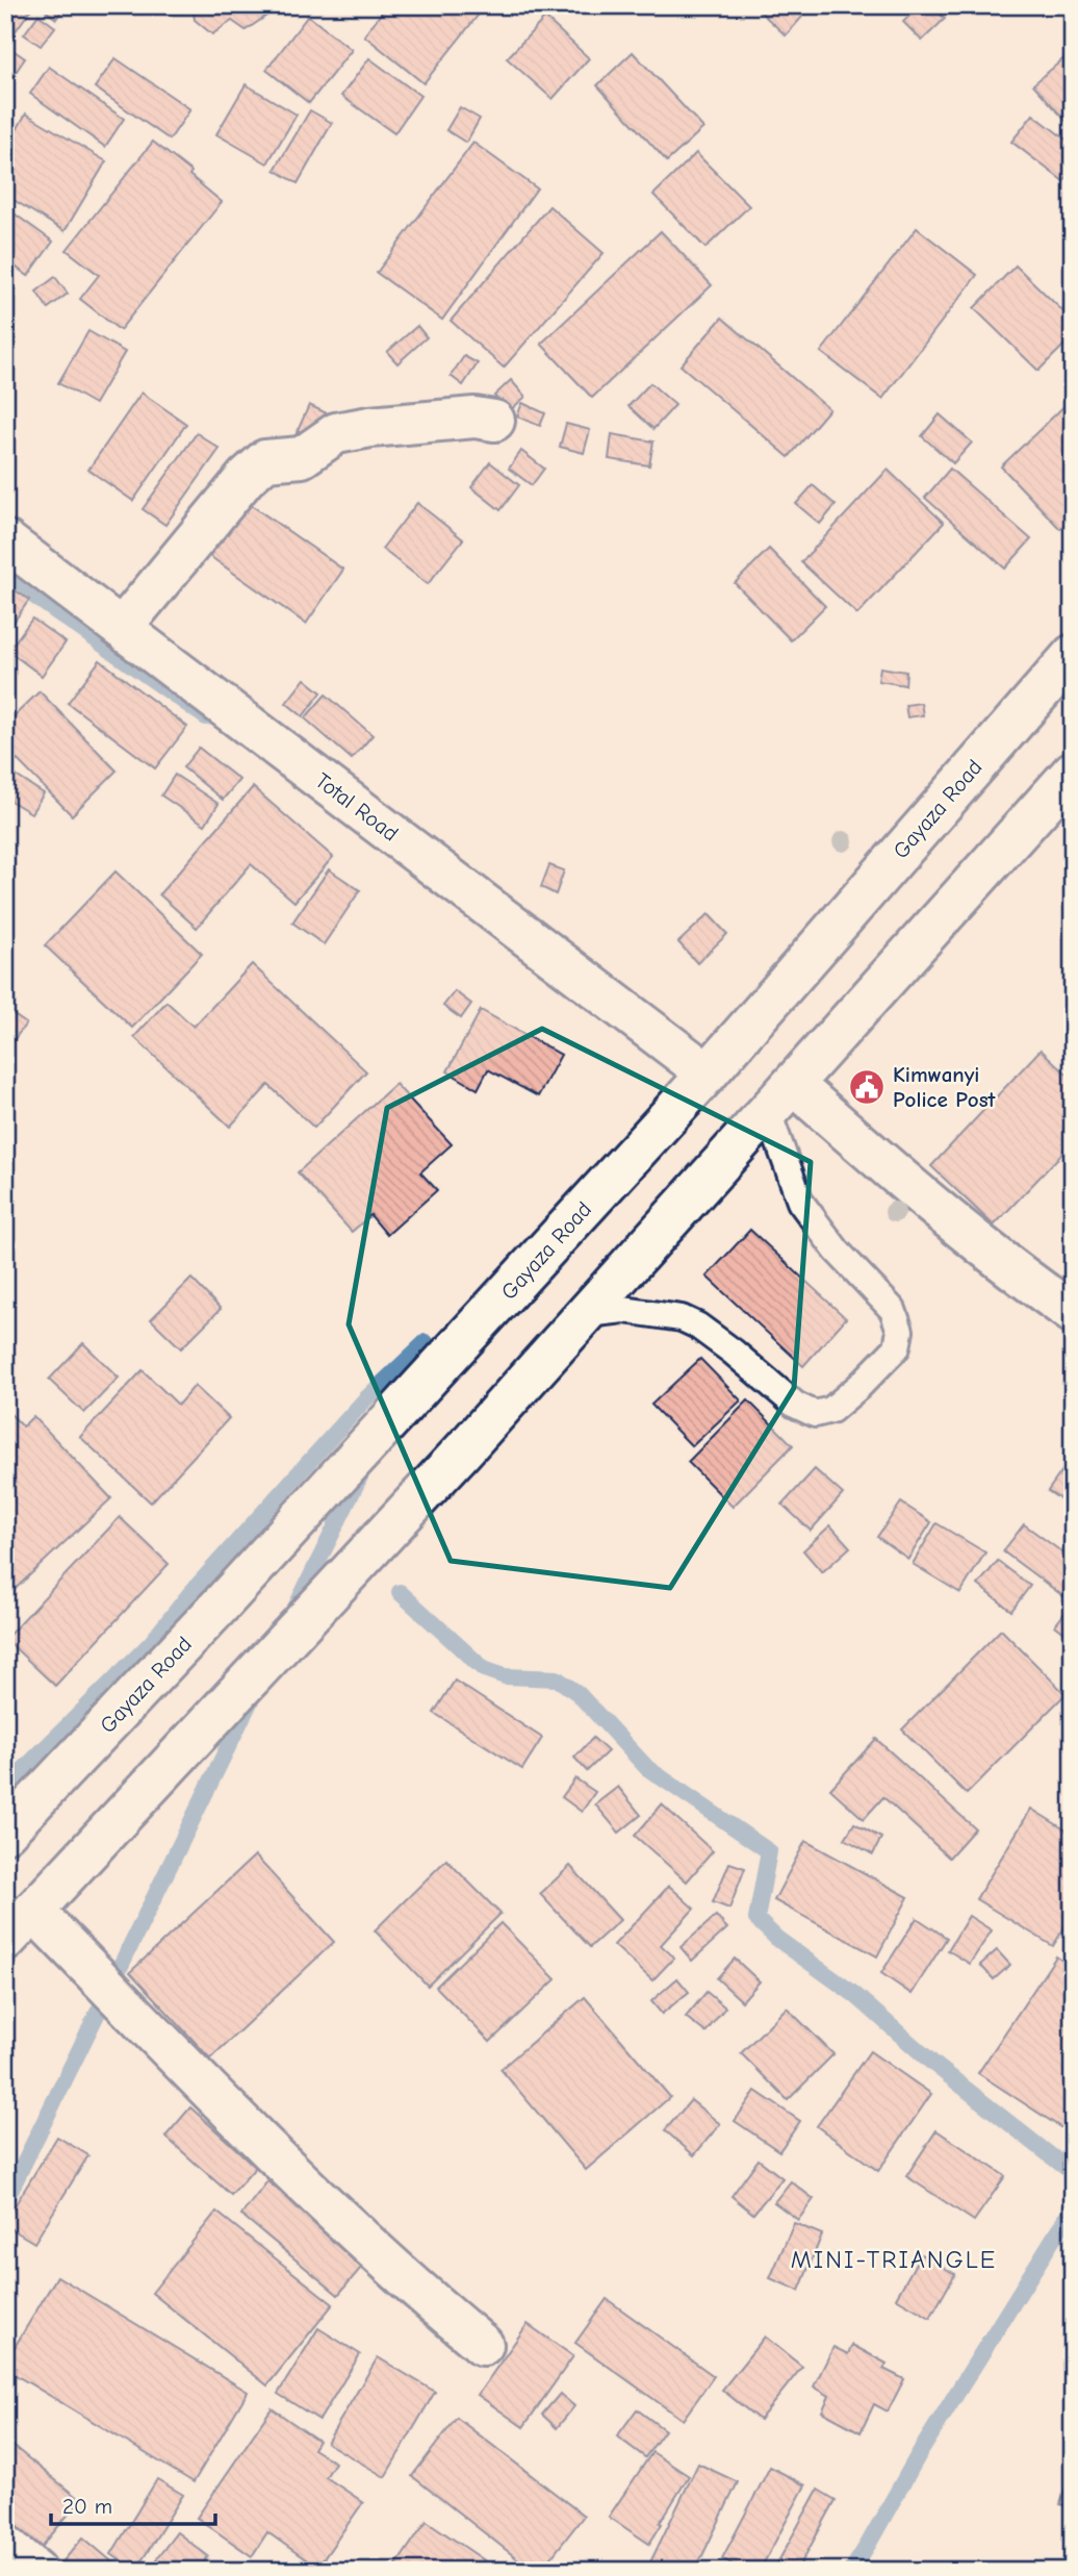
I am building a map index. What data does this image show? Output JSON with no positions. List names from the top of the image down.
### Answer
{
  "streets": {
    "main road": ["Total Road", "Gayaza Road"]
  },
  "crossings": [
    ["Total Road", "Gayaza Road"]
  ],
  "districts": ["MINI-TRIANGLE"],
  "places": {
    "public building": ["Kimwanyi Police Post"]
  },
  "scale_bar": "20 m"
}
